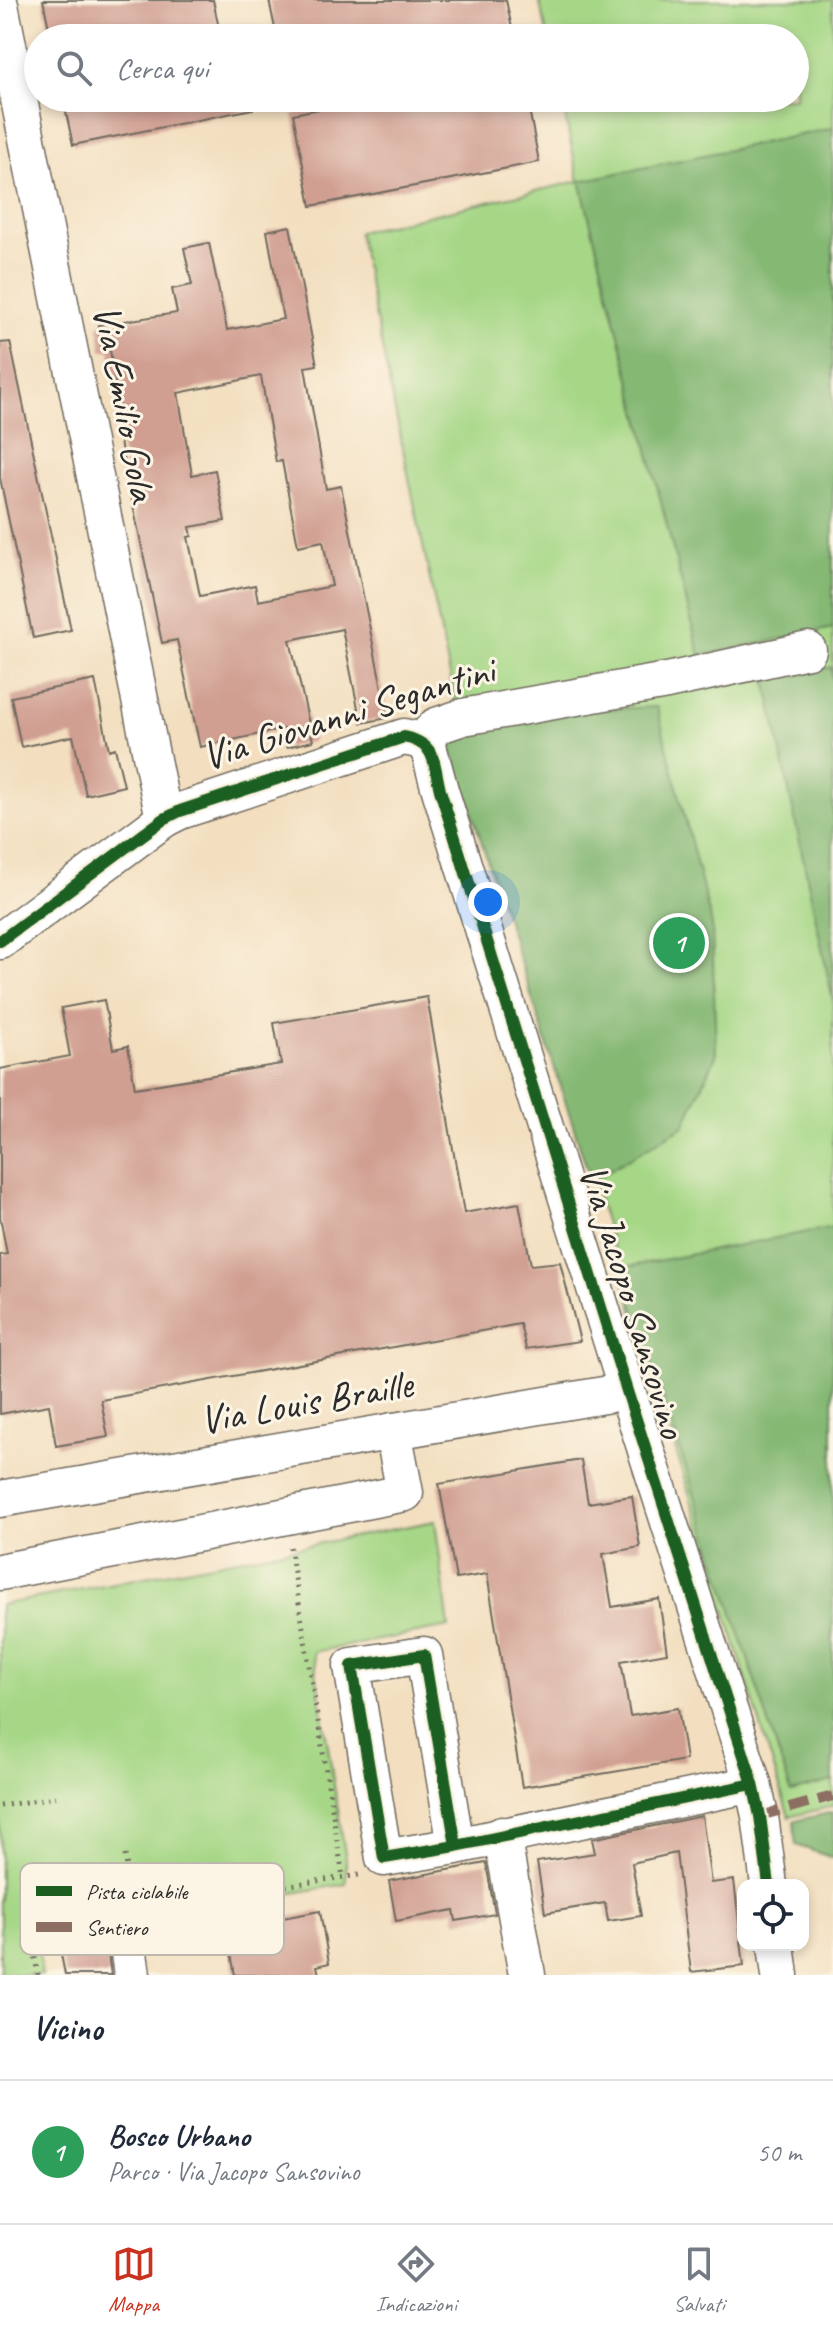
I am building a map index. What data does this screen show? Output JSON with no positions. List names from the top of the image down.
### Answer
{
  "streets": {
    "street": [
      "Via Emilio Gola",
      "Via Giovanni Segantini",
      "Via Jacopo Sansovino",
      "Via Louis Braille"
    ]
  },
  "crossings": [
    ["Via Emilio Gola", "Via Giovanni Segantini"],
    ["Via Giovanni Segantini", "Via Jacopo Sansovino"],
    ["Via Jacopo Sansovino", "Via Louis Braille"]
  ],
  "legend": ["Pista ciclabile", "Sentiero"],
  "page": {
    "search": "Cerca qui",
    "pins": "1",
    "heading": "Vicino",
    "list": [
      {
        "mark": "1",
        "name": "Bosco Urbano",
        "note": "Parco · Via Jacopo Sansovino",
        "value": "50 m"
      }
    ],
    "nav": ["Mappa", "Indicazioni", "Salvati"]
  }
}
